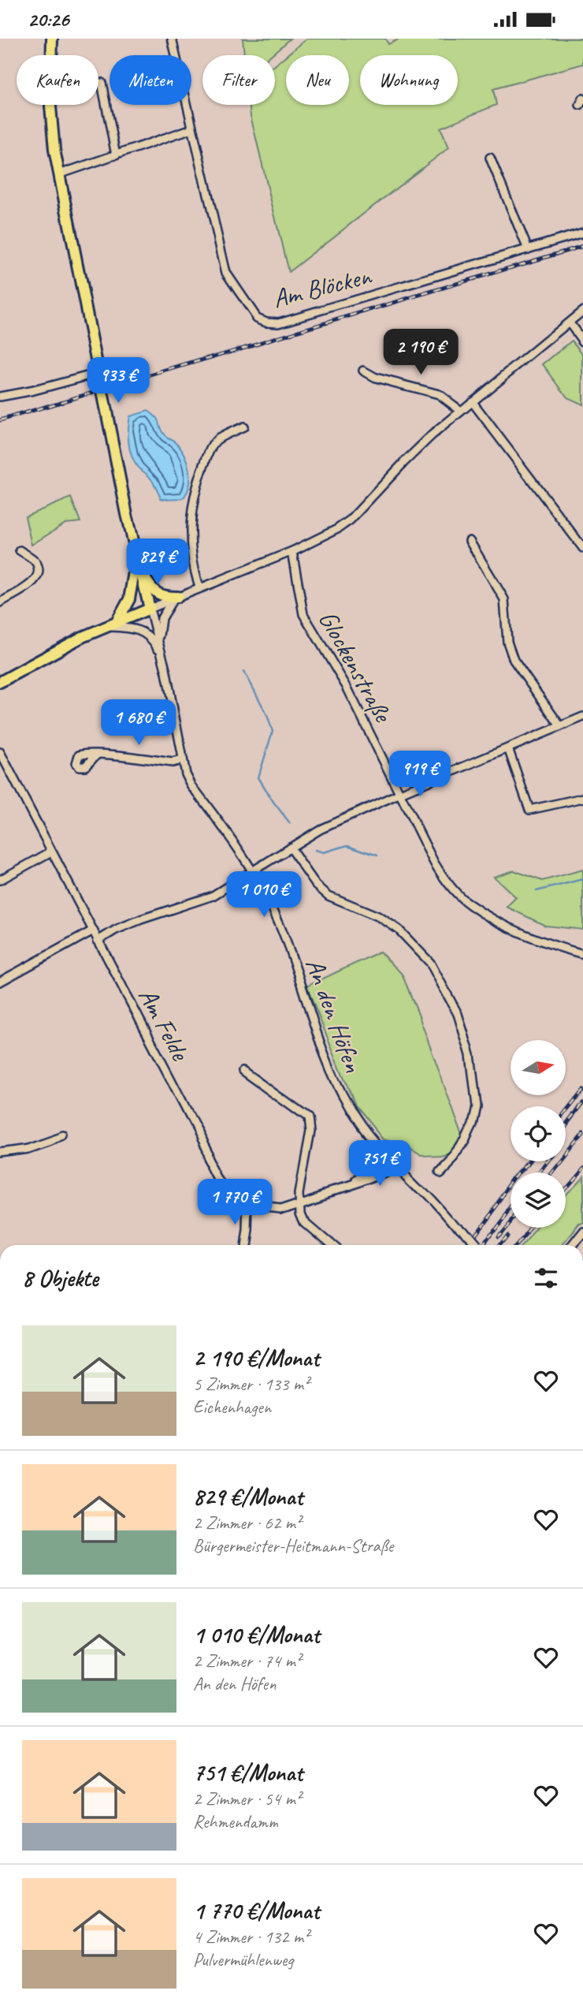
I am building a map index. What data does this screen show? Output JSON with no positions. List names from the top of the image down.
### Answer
{
  "streets": {
    "street": [
      "Am Blöcken",
      "Glockenstraße",
      "An den Höfen",
      "Am Felde"
    ]
  },
  "north": "right",
  "page": {
    "status": "20:26",
    "chip": [
      "Kaufen",
      "Mieten",
      "Filter",
      "Neu",
      "Wohnung"
    ],
    "price": [
      "2 190 €",
      "933 €",
      "829 €",
      "1 680 €",
      "919 €",
      "1 010 €",
      "751 €",
      "1 770 €"
    ],
    "heading": "8 Objekte",
    "list": [
      {
        "name": "2 190 €/Monat",
        "note": "5 Zimmer · 133 m² · Eichenhagen"
      },
      {
        "name": "829 €/Monat",
        "note": "2 Zimmer · 62 m² · Bürgermeister-Heitmann-Straße"
      },
      {
        "name": "1 010 €/Monat",
        "note": "2 Zimmer · 74 m² · An den Höfen"
      },
      {
        "name": "751 €/Monat",
        "note": "2 Zimmer · 54 m² · Rehmendamm"
      },
      {
        "name": "1 770 €/Monat",
        "note": "4 Zimmer · 132 m² · Pulvermühlenweg"
      }
    ]
  }
}
